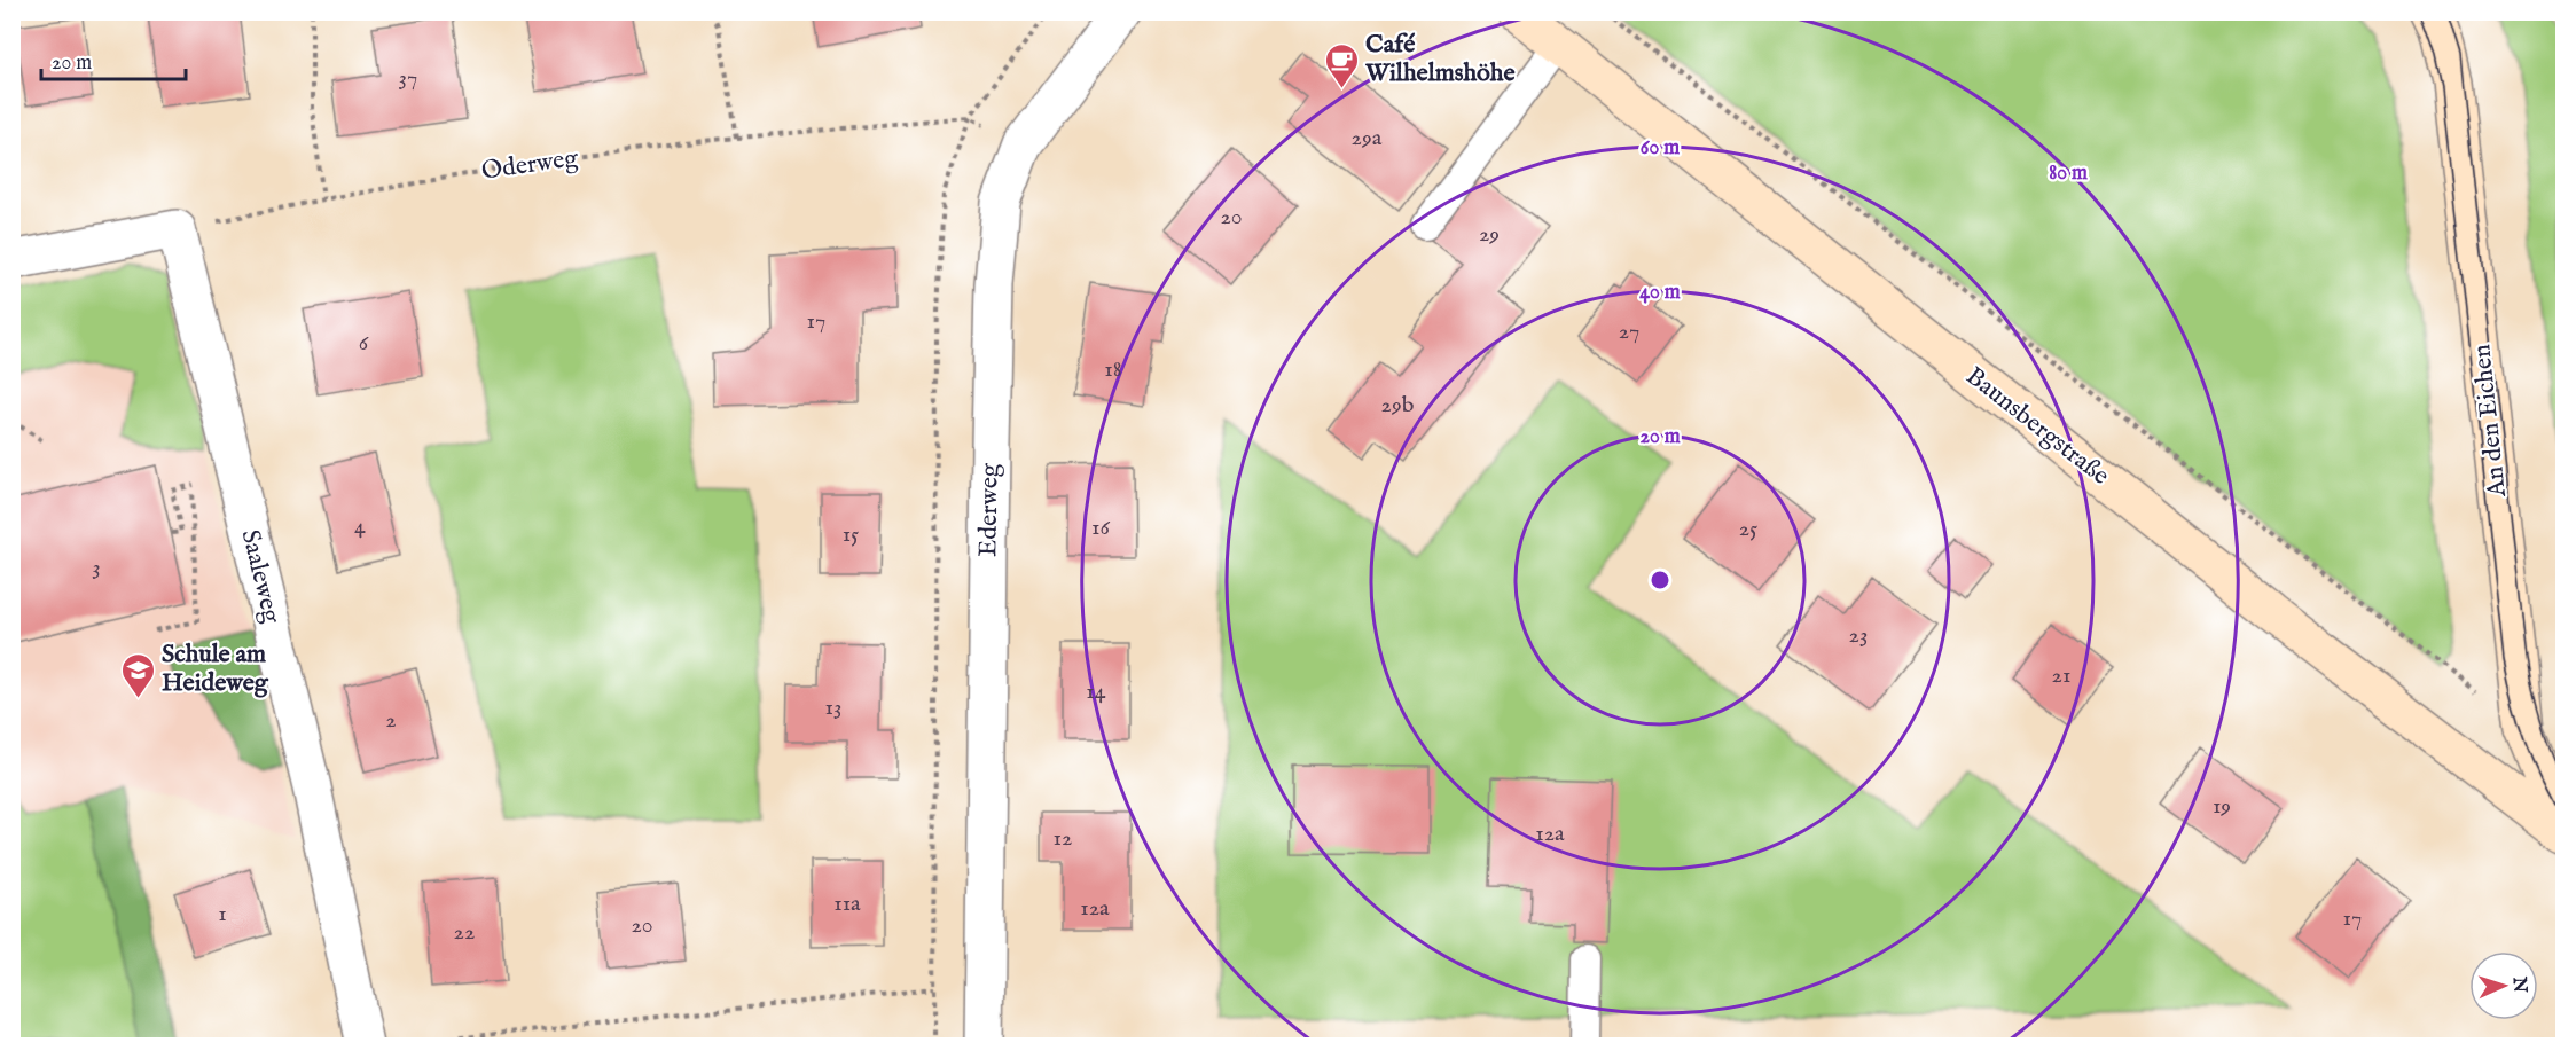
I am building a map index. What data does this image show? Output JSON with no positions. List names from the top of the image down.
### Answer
{
  "streets": {
    "main road": ["An den Eichen", "Baunsbergstraße"],
    "street": ["Ederweg", "Saaleweg"],
    "path": ["Oderweg"]
  },
  "crossings": [
    ["Oderweg", "Ederweg"],
    ["Oderweg", "Saaleweg"]
  ],
  "places": {
    "cafe": ["Café Wilhelmshöhe"],
    "school or university": ["Schule am Heideweg"]
  },
  "house_numbers": [
    "37",
    "29a",
    "20",
    "29",
    "17",
    "27",
    "6",
    "18",
    "29b",
    "4",
    "16",
    "25",
    "15",
    "3",
    "23",
    "21",
    "14",
    "13",
    "2",
    "19",
    "12a",
    "12",
    "11a",
    "12a",
    "1",
    "17",
    "20",
    "22"
  ],
  "scale_bar": "20 m",
  "north": "right",
  "rings": [
    "60 m",
    "80 m",
    "40 m",
    "20 m"
  ]
}
